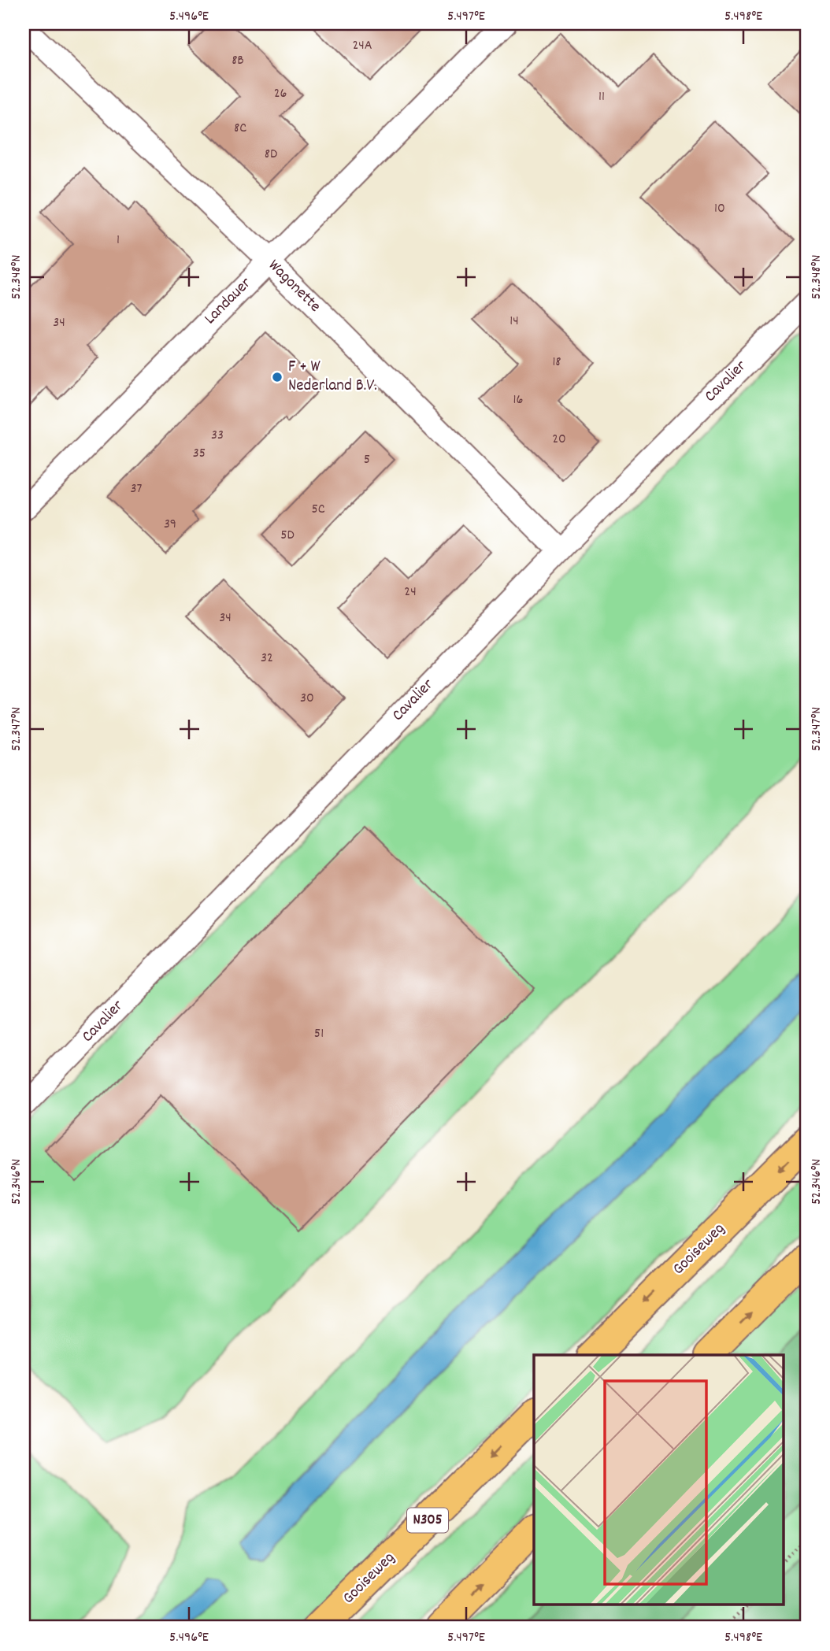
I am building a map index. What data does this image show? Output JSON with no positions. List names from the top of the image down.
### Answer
{
  "streets": {
    "highway": ["Gooiseweg", "N305"],
    "street": ["Wagonette", "Landauer", "Cavalier"]
  },
  "crossings": [
    ["Wagonette", "Landauer"],
    ["Wagonette", "Cavalier"]
  ],
  "places": ["F + W Nederland B.V."],
  "house_numbers": [
    "24A",
    "8B",
    "26",
    "11",
    "8C",
    "8D",
    "10",
    "1",
    "14",
    "34",
    "18",
    "16",
    "33",
    "20",
    "35",
    "5",
    "37",
    "5C",
    "39",
    "5D",
    "24",
    "34",
    "32",
    "30",
    "51"
  ],
  "coordinates": [
    "5.496°E",
    "5.497°E",
    "5.498°E",
    "52.348°N",
    "52.347°N",
    "52.346°N"
  ]
}
